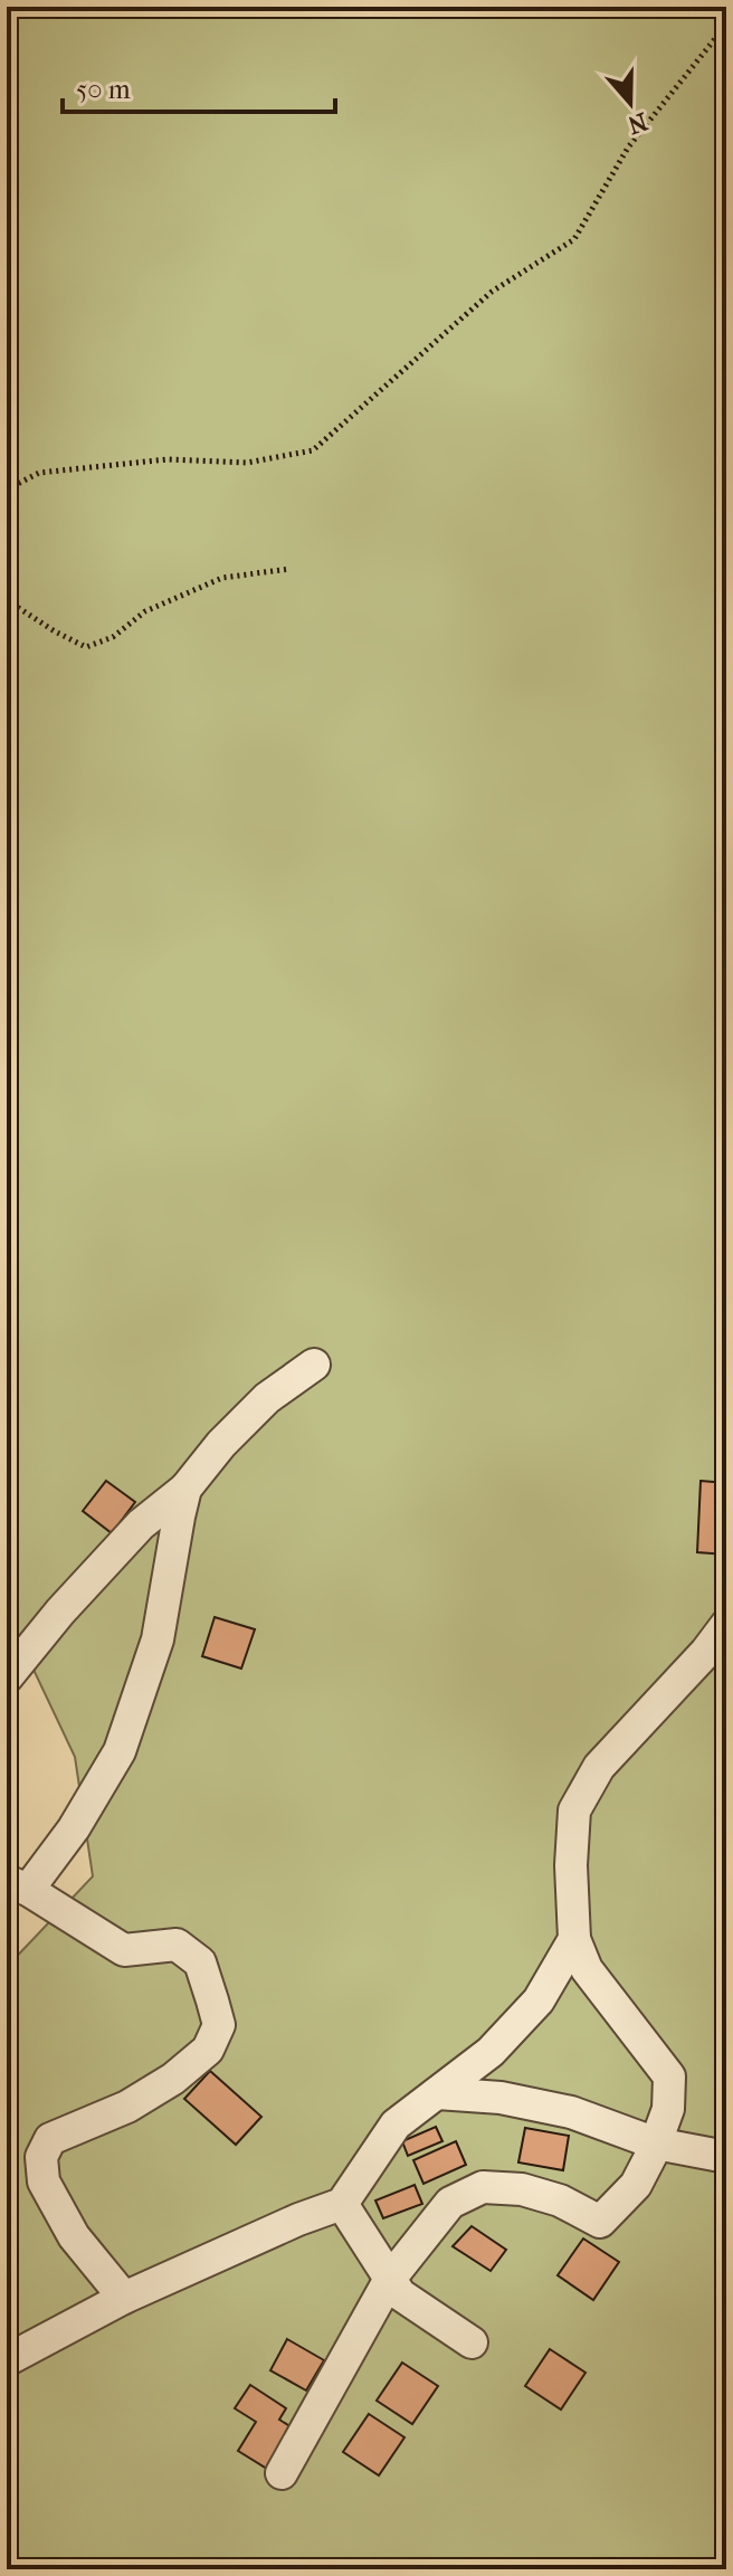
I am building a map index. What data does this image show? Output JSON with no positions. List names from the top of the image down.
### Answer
{
  "scale_bar": "50 m",
  "north": "bottom"
}
